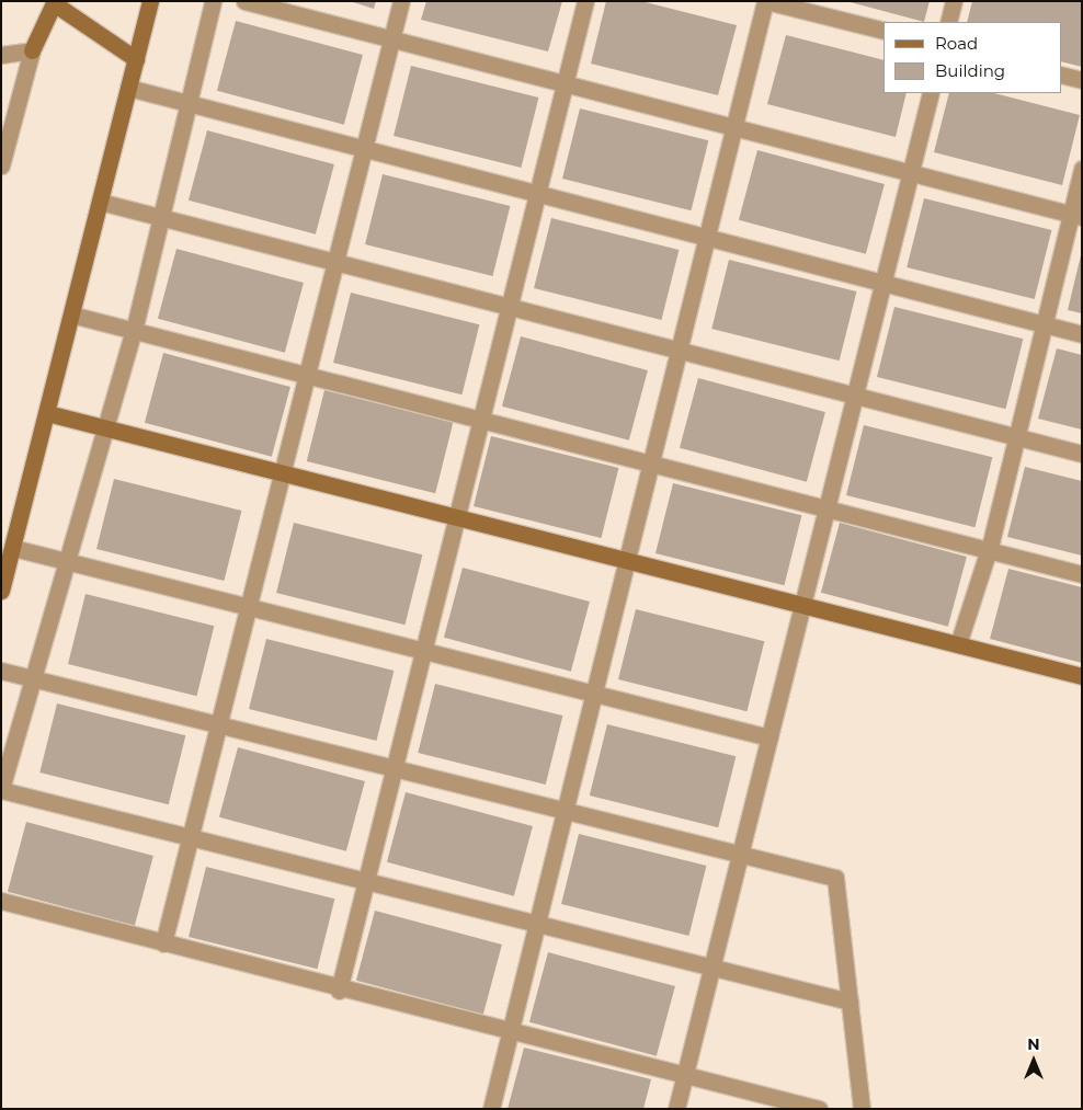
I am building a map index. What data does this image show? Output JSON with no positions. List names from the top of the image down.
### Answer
{
  "legend": ["Road", "Building"],
  "north": "top"
}
